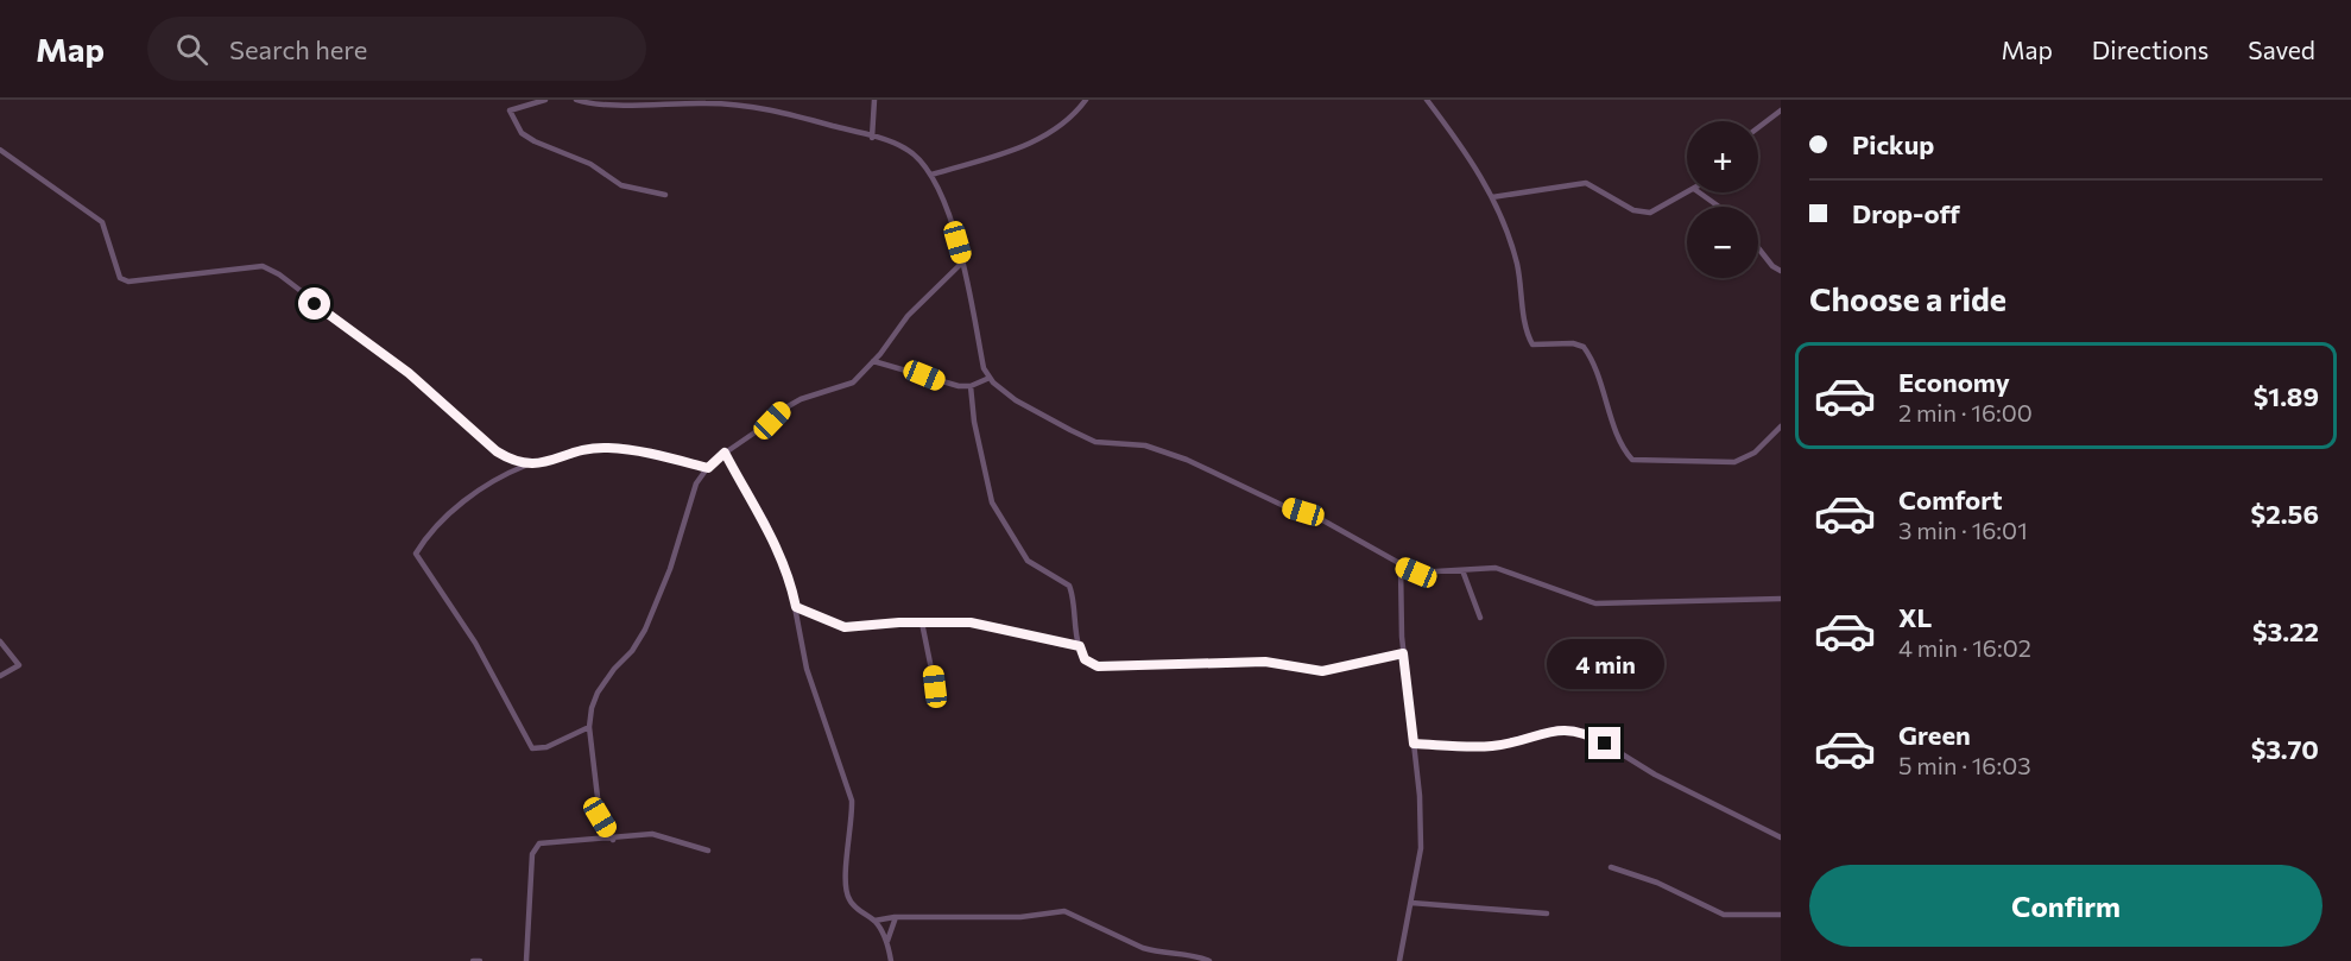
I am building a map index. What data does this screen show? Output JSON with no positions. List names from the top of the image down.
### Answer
{
  "page": {
    "header": "Map",
    "search": "Search here",
    "nav": ["Map", "Directions", "Saved"],
    "banner": ["Pickup", "Drop-off"],
    "map_buttons": ["+", "−"],
    "heading": "Choose a ride",
    "list": [
      {
        "name": "Economy",
        "note": "2 min · 16:00",
        "value": "$1.89"
      },
      {
        "name": "Comfort",
        "note": "3 min · 16:01",
        "value": "$2.56"
      },
      {
        "name": "XL",
        "note": "4 min · 16:02",
        "value": "$3.22"
      },
      {
        "name": "Green",
        "note": "5 min · 16:03",
        "value": "$3.70"
      }
    ],
    "bubble": "4 min",
    "buttons": "Confirm"
  }
}
